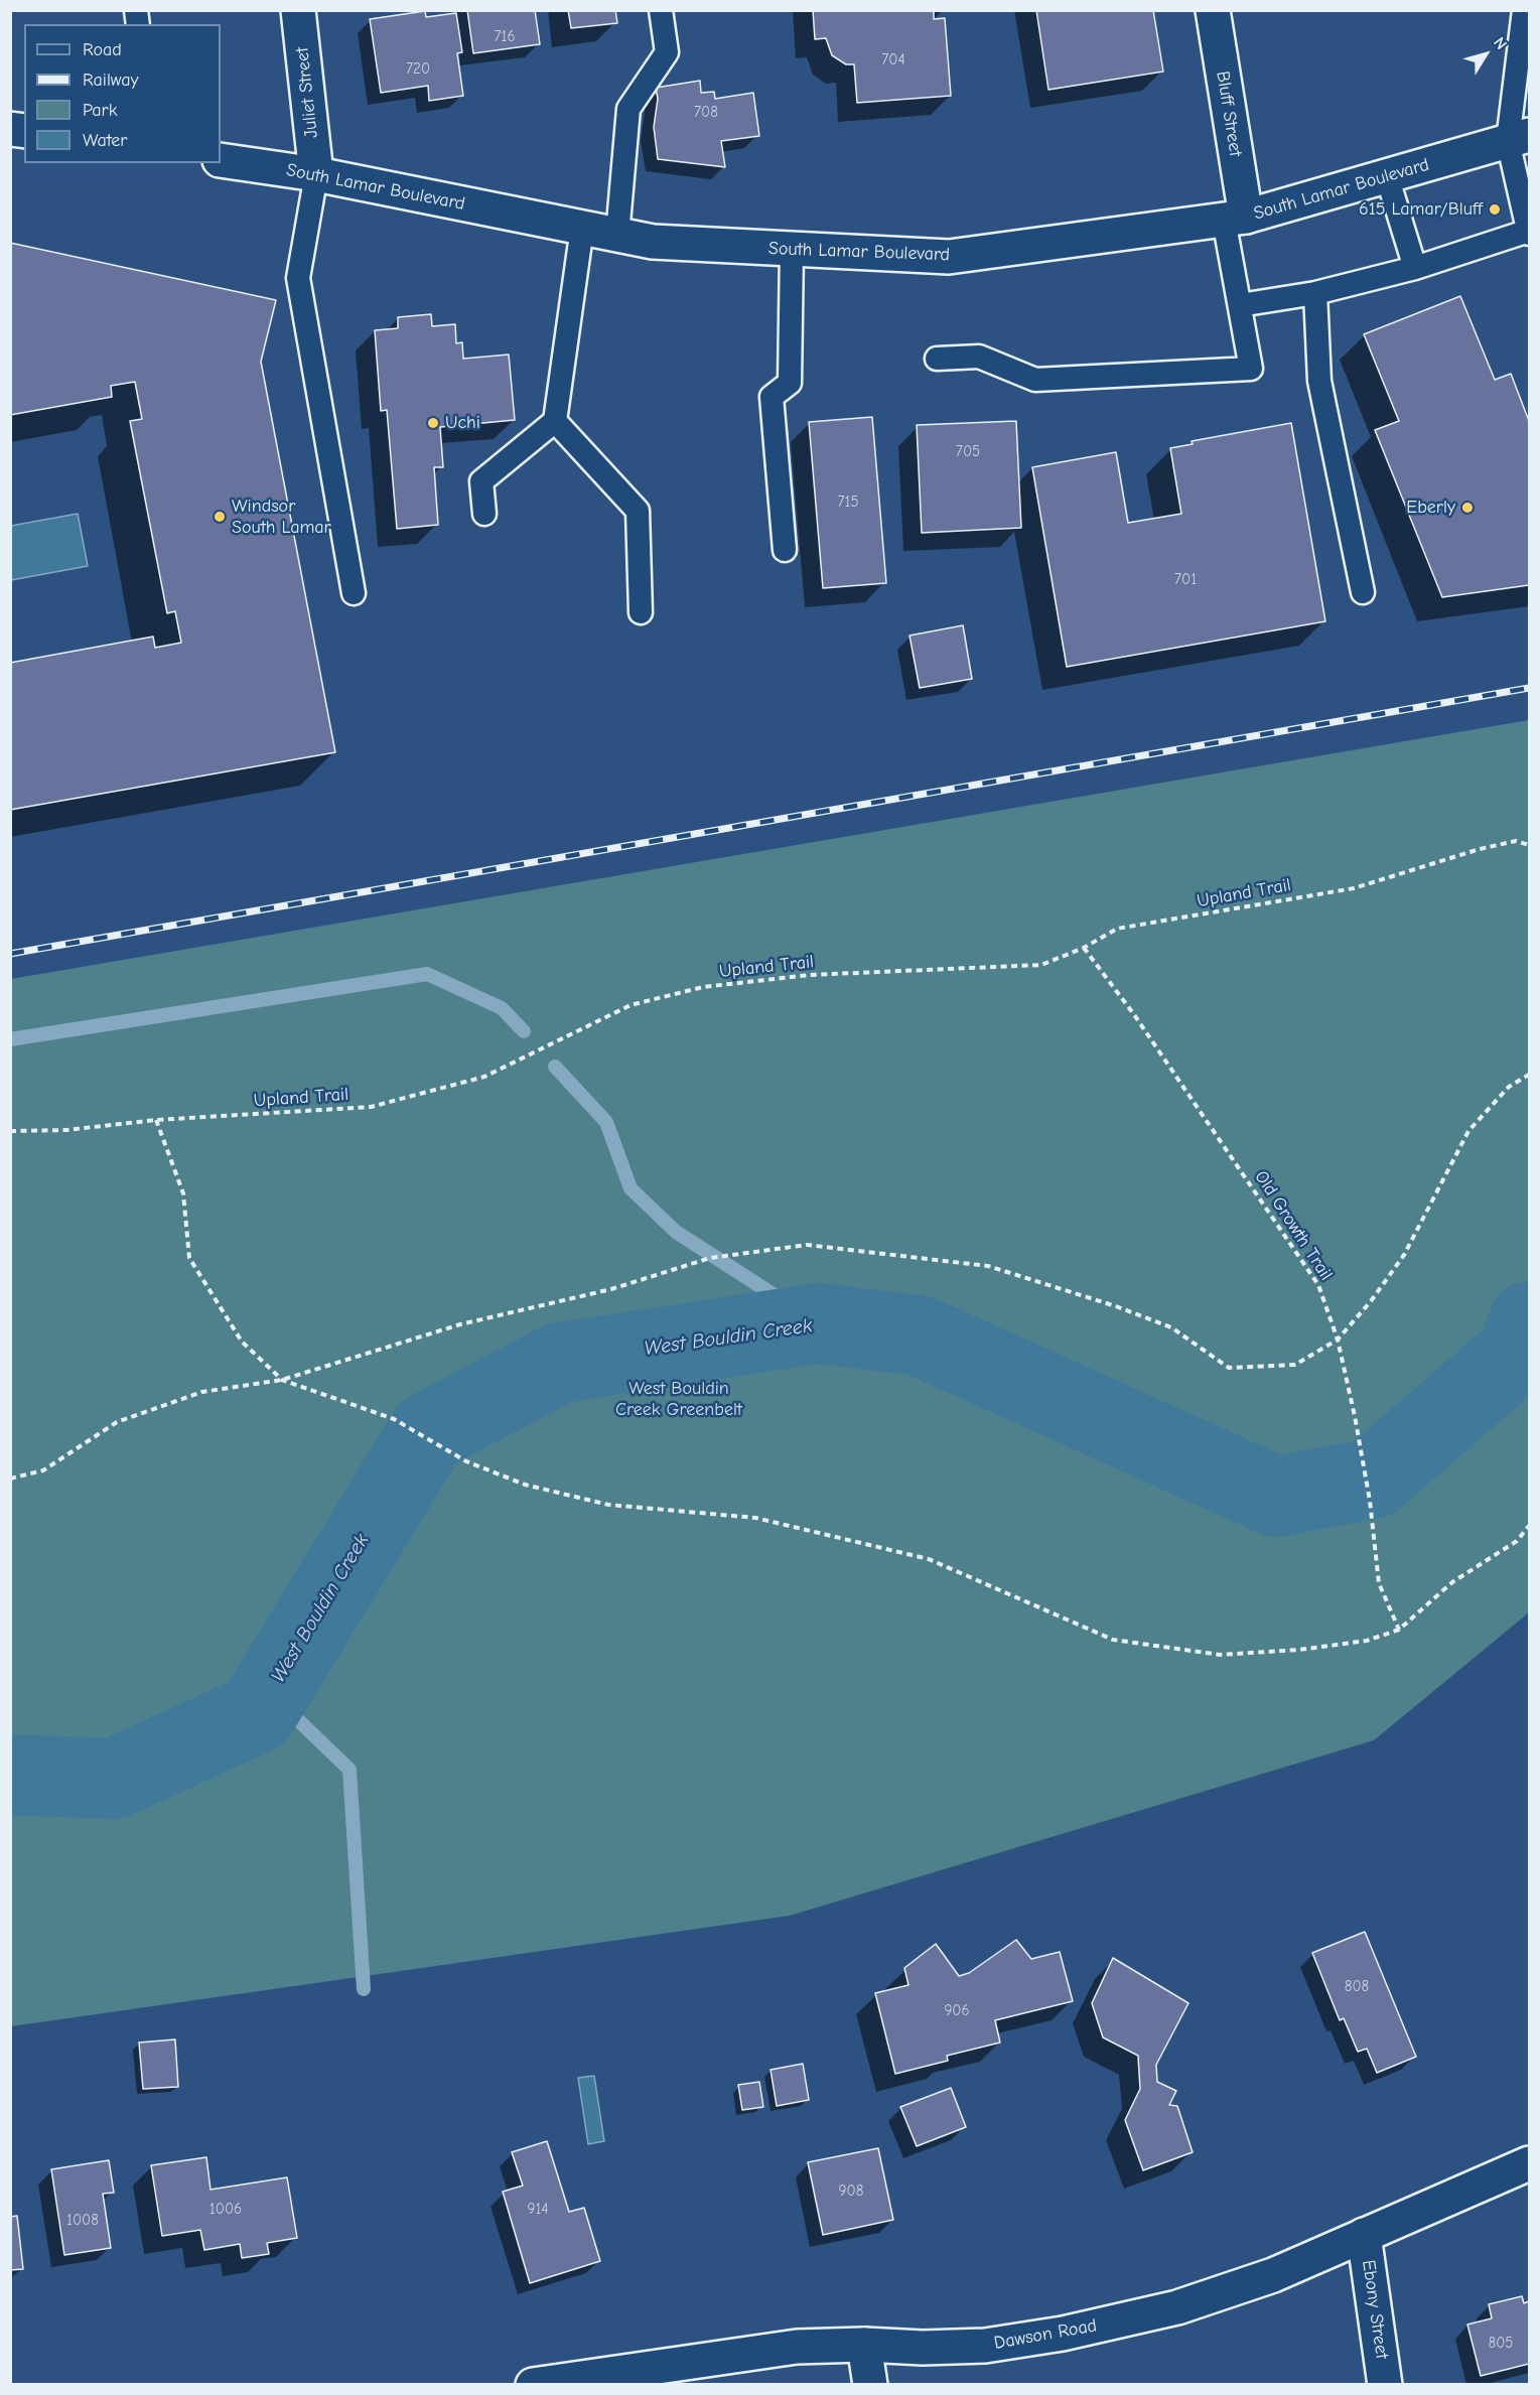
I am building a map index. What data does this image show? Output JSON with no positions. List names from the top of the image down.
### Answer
{
  "streets": {
    "street": [
      "Juliet Street",
      "Bluff Street",
      "South Lamar Boulevard",
      "Ebony Street",
      "Dawson Road"
    ],
    "path": ["Upland Trail", "Old Growth Trail"]
  },
  "crossings": [
    ["Juliet Street", "South Lamar Boulevard"],
    ["Bluff Street", "South Lamar Boulevard"],
    ["Upland Trail", "Old Growth Trail"],
    ["Ebony Street", "Dawson Road"]
  ],
  "water": ["West Bouldin Creek"],
  "parks": ["West Bouldin Creek Greenbelt"],
  "places": [
    "615 Lamar/Bluff",
    "Uchi",
    "Eberly",
    "Windsor South Lamar"
  ],
  "house_numbers": [
    "716",
    "704",
    "720",
    "708",
    "705",
    "715",
    "701",
    "808",
    "906",
    "908",
    "1006",
    "914",
    "1008",
    "805"
  ],
  "legend": [
    "Road",
    "Railway",
    "Park",
    "Water"
  ],
  "north": "top right"
}
